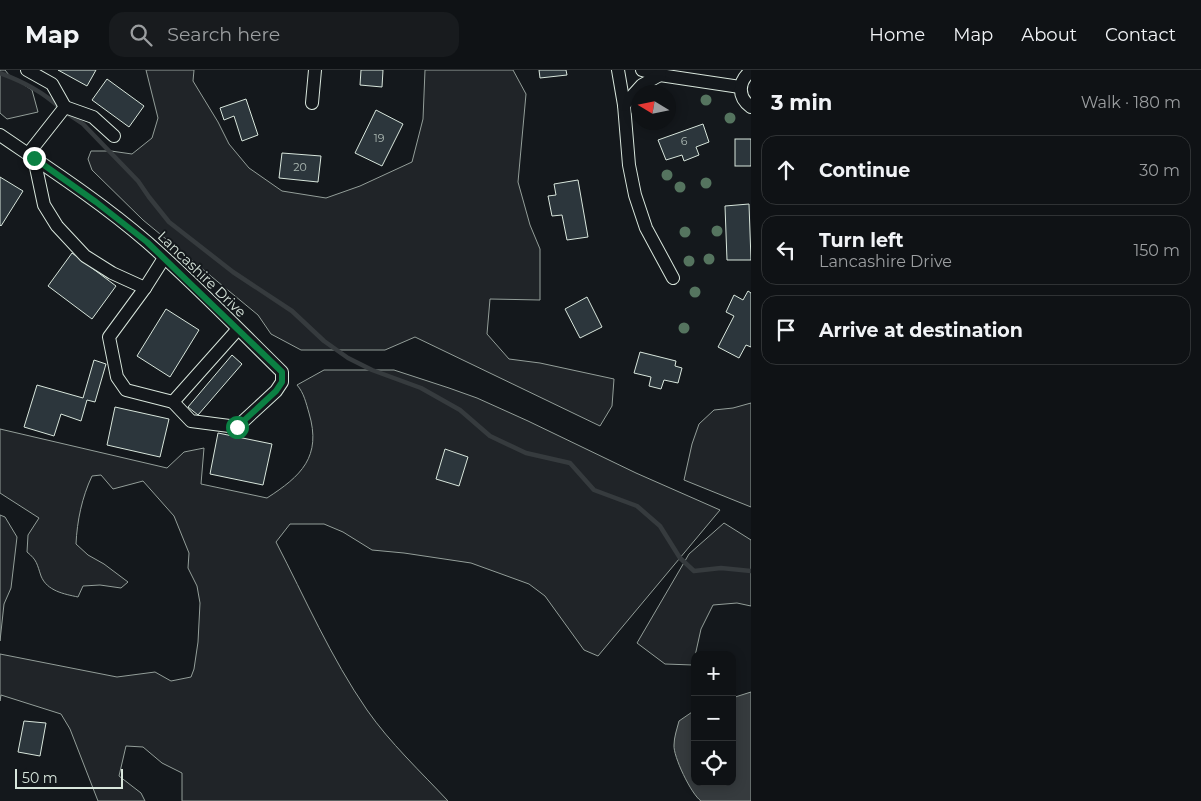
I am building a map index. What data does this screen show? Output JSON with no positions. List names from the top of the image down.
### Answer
{
  "streets": {
    "street": ["Lancashire Drive"]
  },
  "house_numbers": ["19", "6", "20"],
  "scale_bar": "50 m",
  "north": "left",
  "page": {
    "header": "Map",
    "search": "Search here",
    "nav": [
      "Home",
      "Map",
      "About",
      "Contact"
    ],
    "heading": ["3 min", "Walk · 180 m"],
    "list": [
      ["Continue", "30 m"],
      ["Turn left", "Lancashire Drive", "150 m"],
      "Arrive at destination"
    ],
    "map_buttons": ["+", "−"],
    "scale": "50 m"
  }
}
